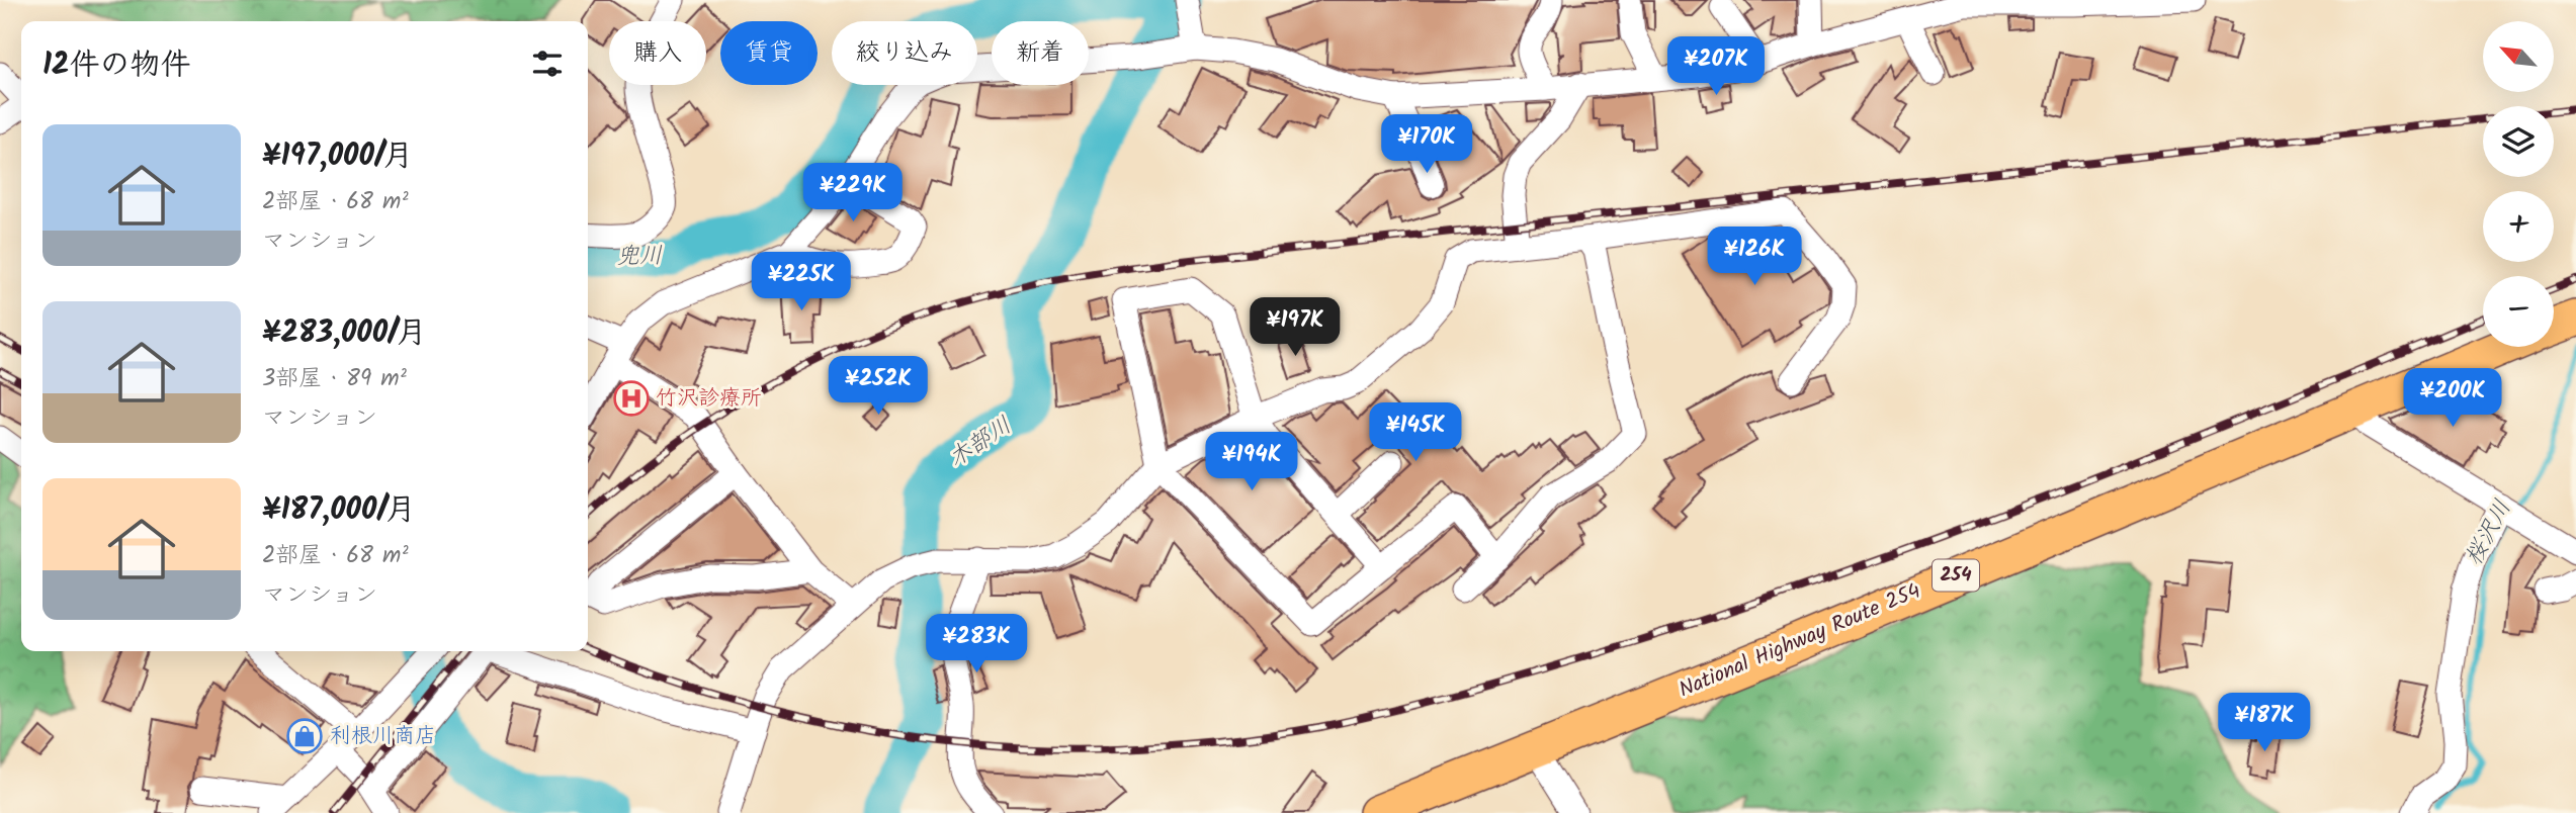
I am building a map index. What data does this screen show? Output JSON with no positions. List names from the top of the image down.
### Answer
{
  "streets": {
    "highway": ["254", "National Highway Route 254"]
  },
  "water": ["兜川", "木部川", "桜沢川"],
  "places": {
    "hospital": ["竹沢診療所"],
    "shop": ["利根川商店"]
  },
  "north": "top left",
  "page": {
    "map_buttons": ["+", "−"],
    "chip": [
      "購入",
      "賃貸",
      "絞り込み",
      "新着"
    ],
    "heading": "12件の物件",
    "price": [
      "¥207K",
      "¥170K",
      "¥229K",
      "¥126K",
      "¥225K",
      "¥197K",
      "¥252K",
      "¥200K",
      "¥145K",
      "¥194K",
      "¥283K",
      "¥187K"
    ],
    "list": [
      {
        "name": "¥197,000/月",
        "note": "2部屋 · 68 m² · マンション"
      },
      {
        "name": "¥283,000/月",
        "note": "3部屋 · 89 m² · マンション"
      },
      {
        "name": "¥187,000/月",
        "note": "2部屋 · 68 m² · マンション"
      }
    ]
  }
}
